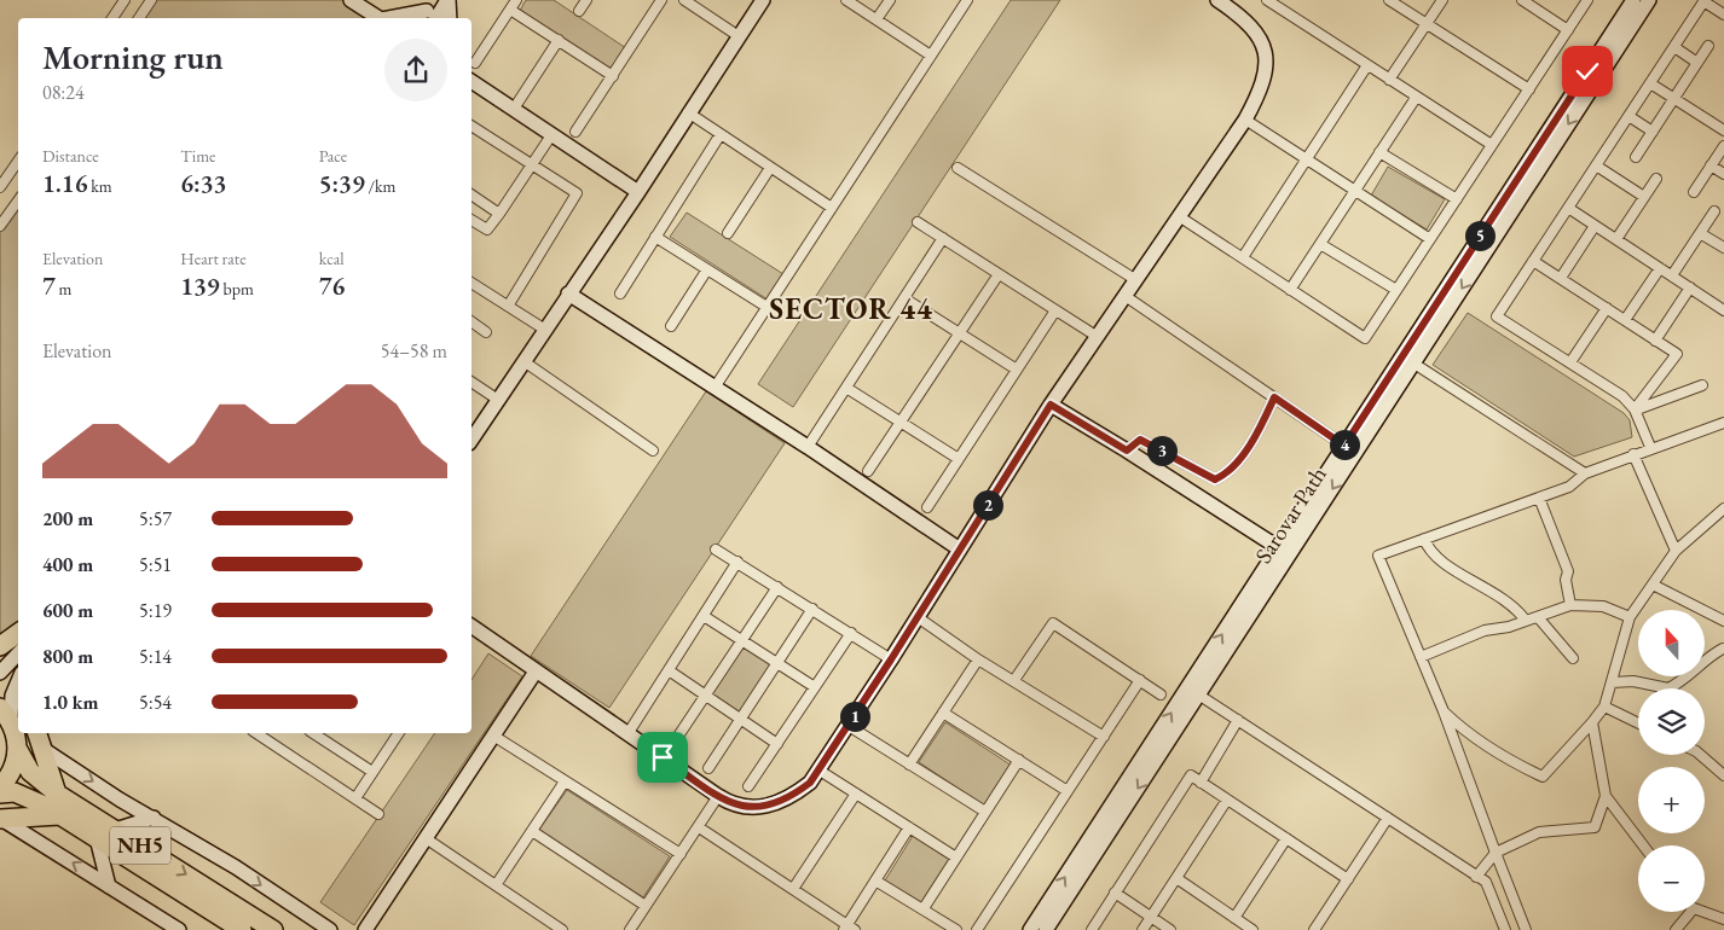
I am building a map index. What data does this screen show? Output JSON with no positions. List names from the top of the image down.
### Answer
{
  "streets": {
    "highway": ["NH5"],
    "street": ["Sarovar Path"]
  },
  "districts": ["SECTOR 44"],
  "north": "top",
  "page": {
    "heading": ["Morning run", "08:24"],
    "stats": [
      ["Distance", "1.16 km"],
      ["Time", "6:33"],
      ["Pace", "5:39 /km"],
      ["Elevation", "7 m"],
      ["Heart rate", "139 bpm"],
      ["kcal", "76"]
    ],
    "pins": [
      "5",
      "4",
      "3",
      "2",
      "1"
    ],
    "chart": ["Elevation", "54–58 m"],
    "list": [
      {
        "name": "200 m",
        "note": "5:57"
      },
      {
        "name": "400 m",
        "note": "5:51"
      },
      {
        "name": "600 m",
        "note": "5:19"
      },
      {
        "name": "800 m",
        "note": "5:14"
      },
      {
        "name": "1.0 km",
        "note": "5:54"
      }
    ],
    "map_buttons": ["+", "−"]
  }
}
